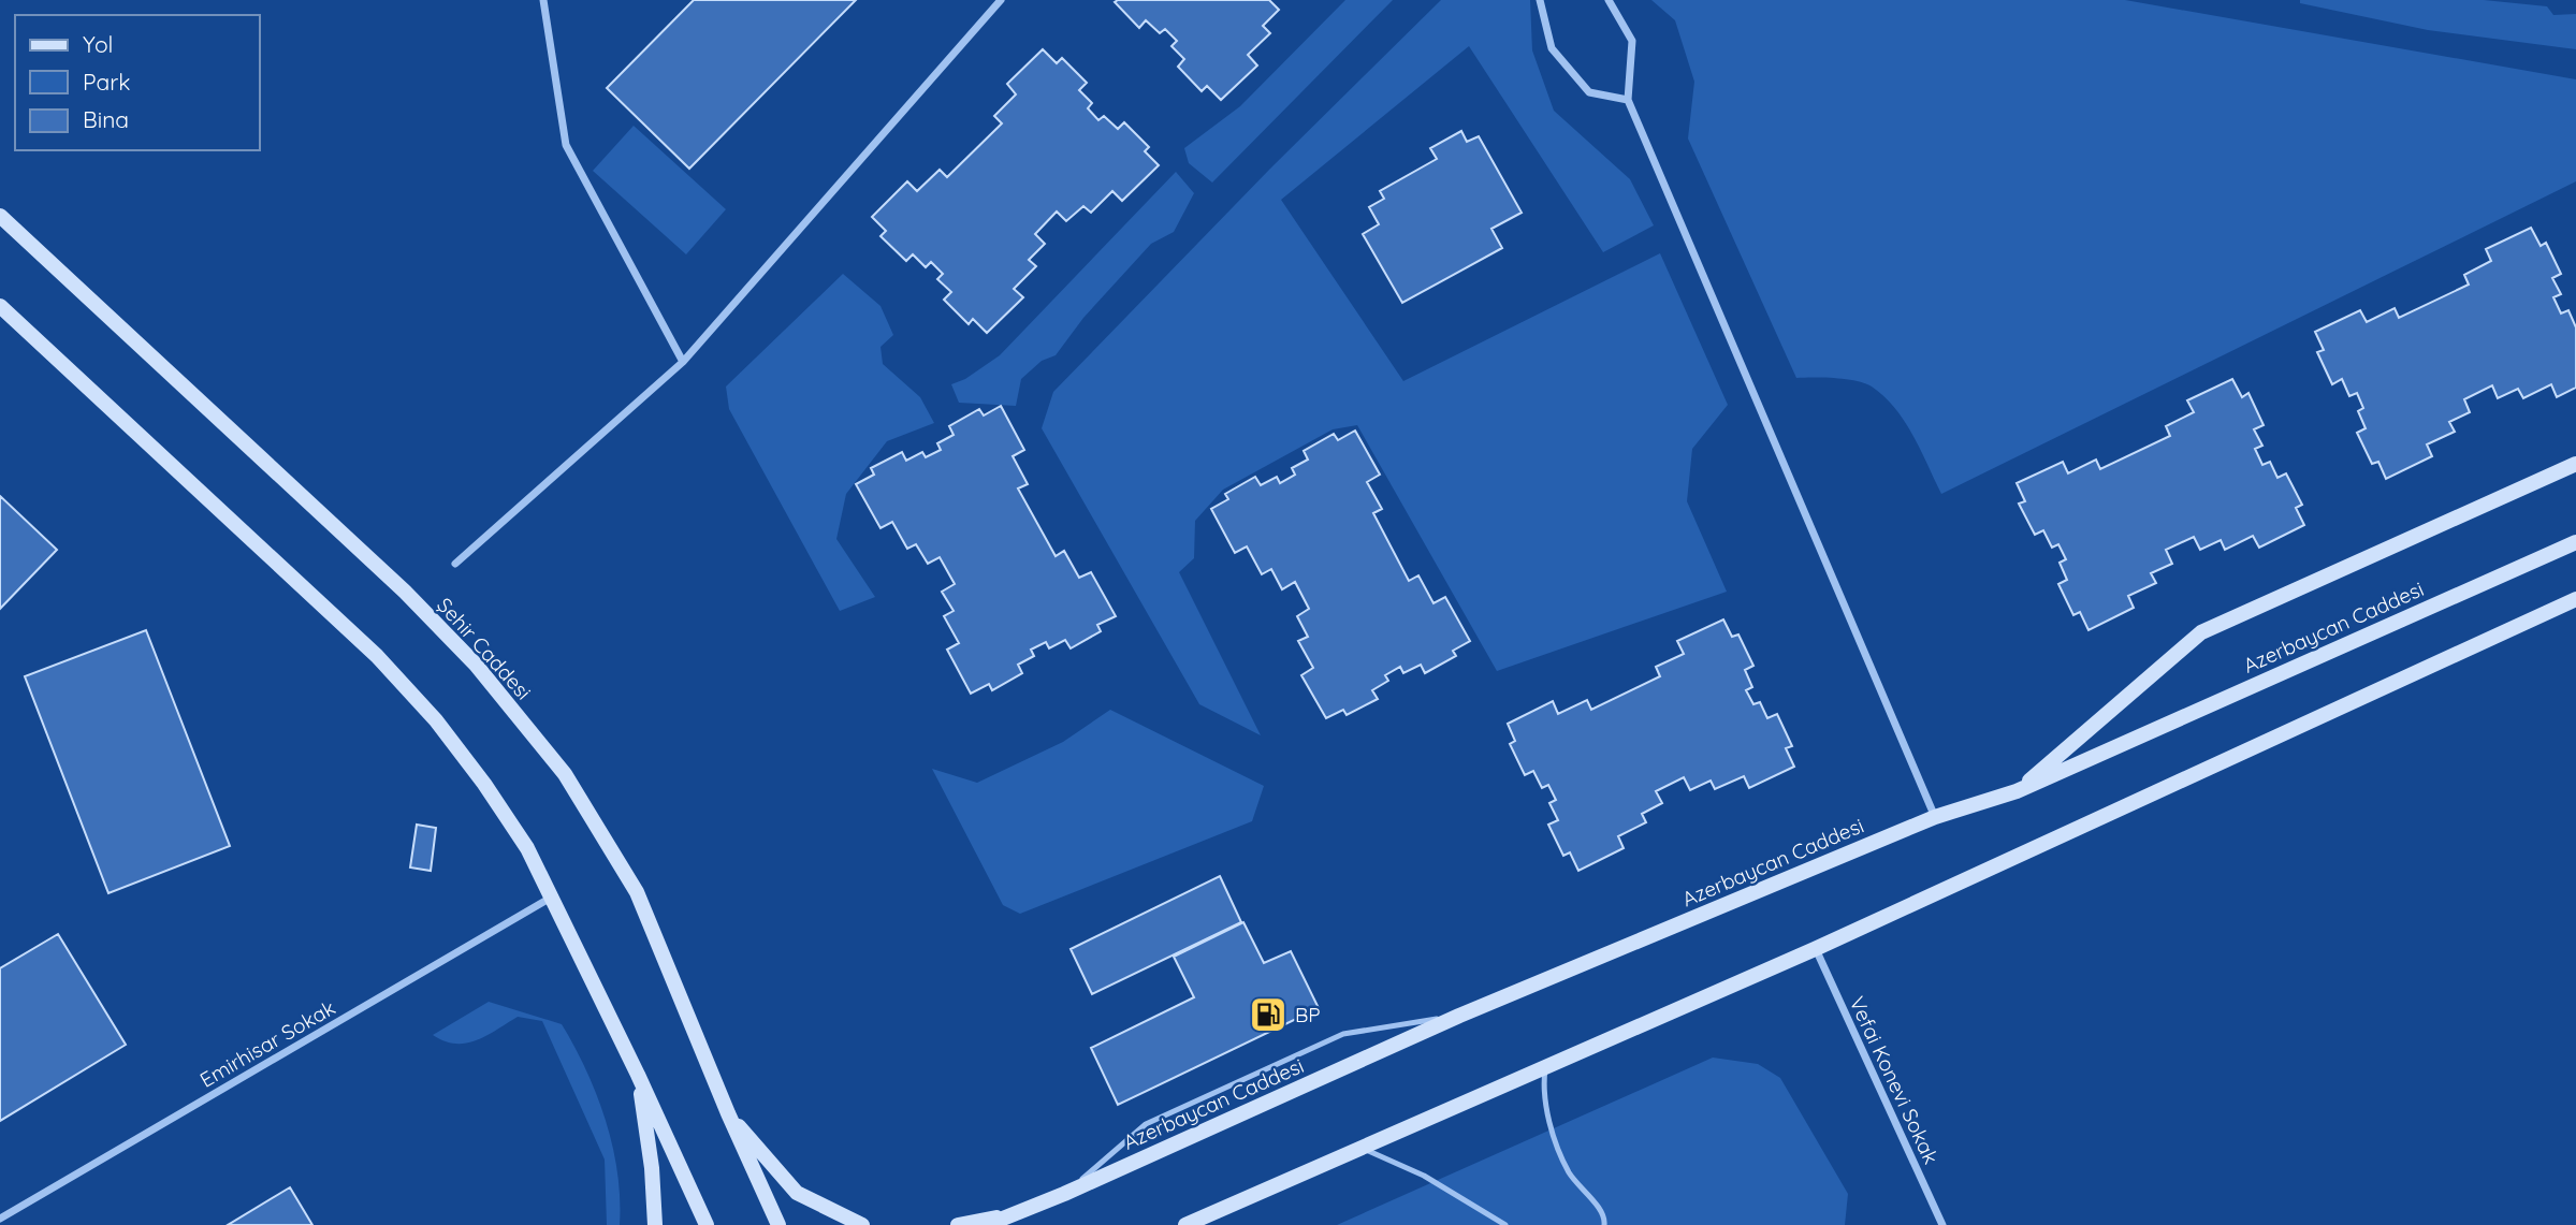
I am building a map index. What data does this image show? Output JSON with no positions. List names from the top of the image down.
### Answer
{
  "streets": {
    "main road": ["Azerbaycan Caddesi", "Şehir Caddesi"],
    "street": ["Emirhisar Sokak", "Vefai Konevi Sokak"]
  },
  "places": {
    "fuel station": ["BP"]
  },
  "legend": ["Yol", "Park", "Bina"]
}
